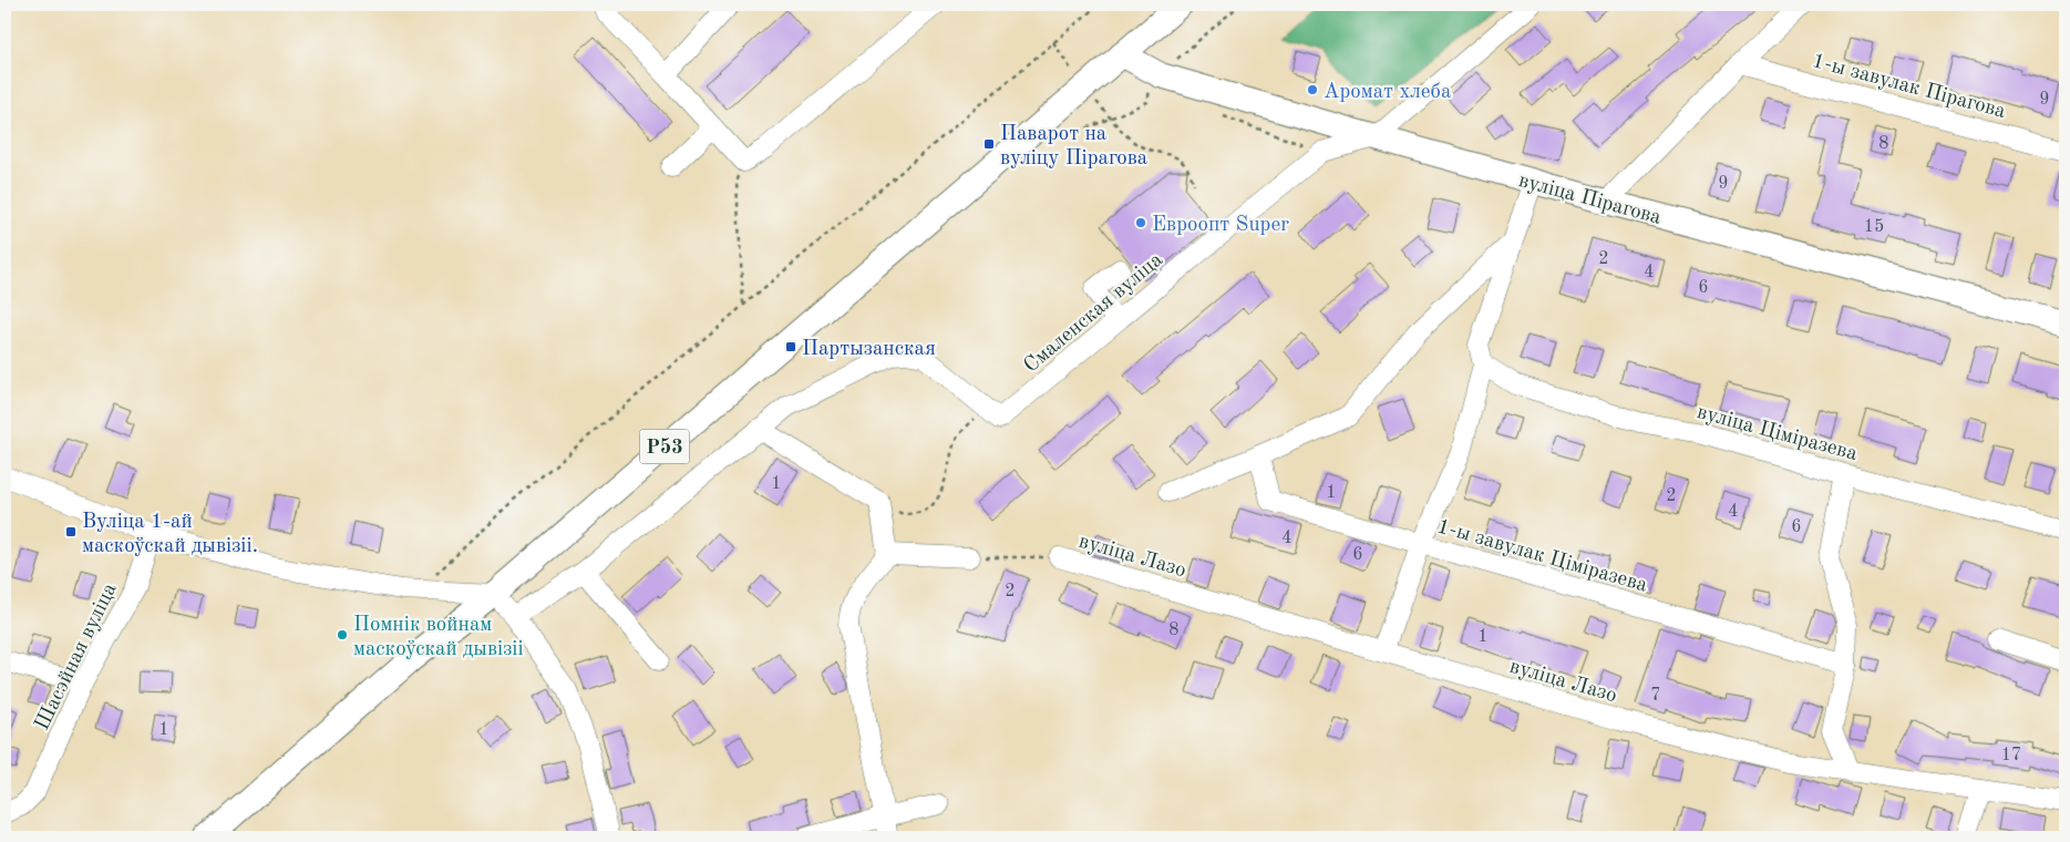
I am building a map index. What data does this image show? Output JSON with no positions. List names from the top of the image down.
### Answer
{
  "streets": {
    "main road": ["вуліца Пірагова", "Р53"],
    "street": [
      "1-ы завулак Пірагова",
      "Смаленская вуліца",
      "вуліца Ціміразева",
      "вуліца Лазо",
      "1-ы завулак Ціміразева",
      "Шасэйная вуліца"
    ]
  },
  "crossings": [
    ["вуліца Пірагова", "Смаленская вуліца"],
    ["вуліца Пірагова", "Р53"]
  ],
  "places": {
    "other": ["Аромат хлеба", "Евроопт Super", "Помнік войнам маскоўскай дывізіі"],
    "transit": ["Паварот на вуліцу Пірагова", "Партызанская", "Вуліца 1-ай маскоўскай дывізіі."]
  },
  "house_numbers": [
    "9",
    "8",
    "9",
    "15",
    "2",
    "4",
    "6",
    "1",
    "1",
    "2",
    "4",
    "6",
    "4",
    "6",
    "2",
    "8",
    "1",
    "7",
    "1",
    "17"
  ]
}
